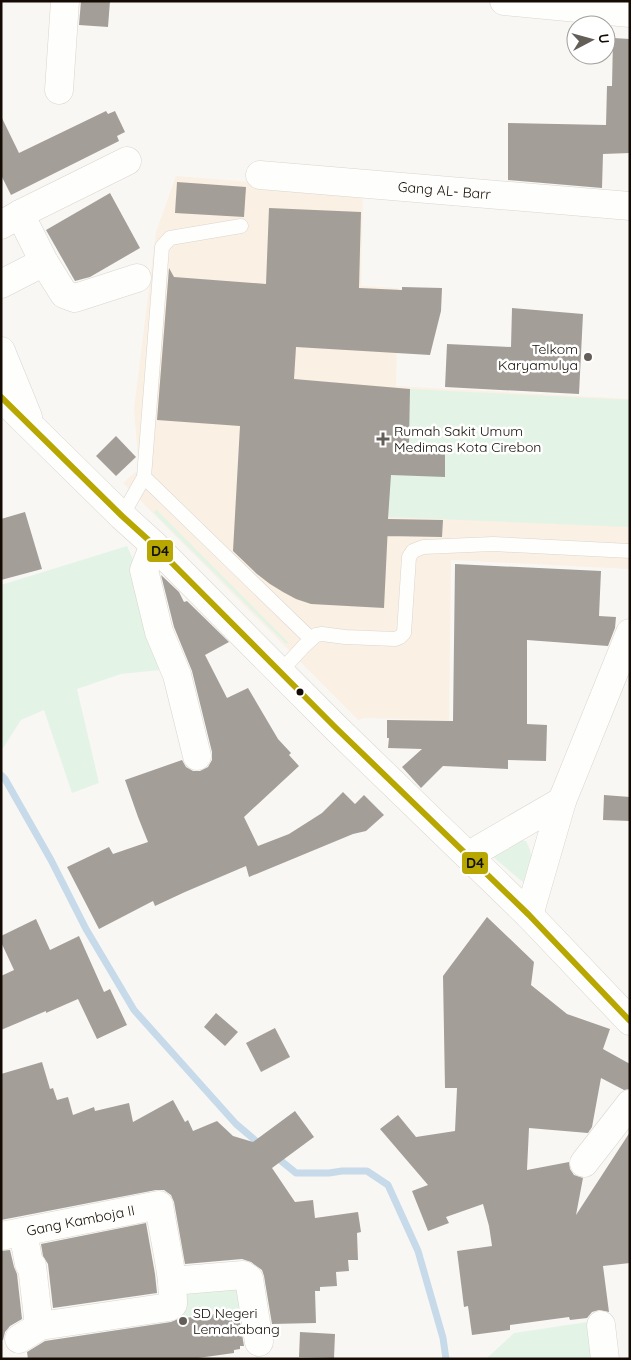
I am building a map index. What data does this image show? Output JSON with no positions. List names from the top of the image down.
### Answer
{
  "streets": {
    "street": ["Gang AL- Barr", "Gang Kamboja II"]
  },
  "places": {
    "other": ["Telkom Karyamulya", "SD Negeri Lemahabang"],
    "health": ["Rumah Sakit Umum Medimas Kota Cirebon"]
  },
  "lines": ["transit line D4"],
  "north": "right"
}
